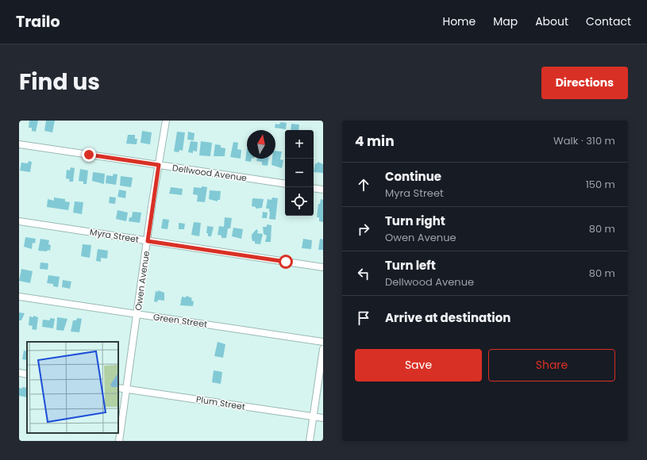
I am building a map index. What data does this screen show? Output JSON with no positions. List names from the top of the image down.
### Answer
{
  "streets": {
    "street": [
      "Dellwood Avenue",
      "Myra Street",
      "Owen Avenue",
      "Green Street",
      "Plum Street"
    ]
  },
  "crossings": [
    ["Dellwood Avenue", "Owen Avenue"],
    ["Myra Street", "Owen Avenue"],
    ["Owen Avenue", "Green Street"],
    ["Owen Avenue", "Plum Street"]
  ],
  "north": "top",
  "page": {
    "header": "Trailo",
    "nav": [
      "Home",
      "Map",
      "About",
      "Contact"
    ],
    "title": "Find us",
    "buttons": [
      "Directions",
      ["Save", "Share"]
    ],
    "heading": ["4 min", "Walk · 310 m"],
    "map_buttons": ["+", "−"],
    "list": [
      ["Continue", "Myra Street", "150 m"],
      ["Turn right", "Owen Avenue", "80 m"],
      ["Turn left", "Dellwood Avenue", "80 m"],
      "Arrive at destination"
    ]
  }
}
